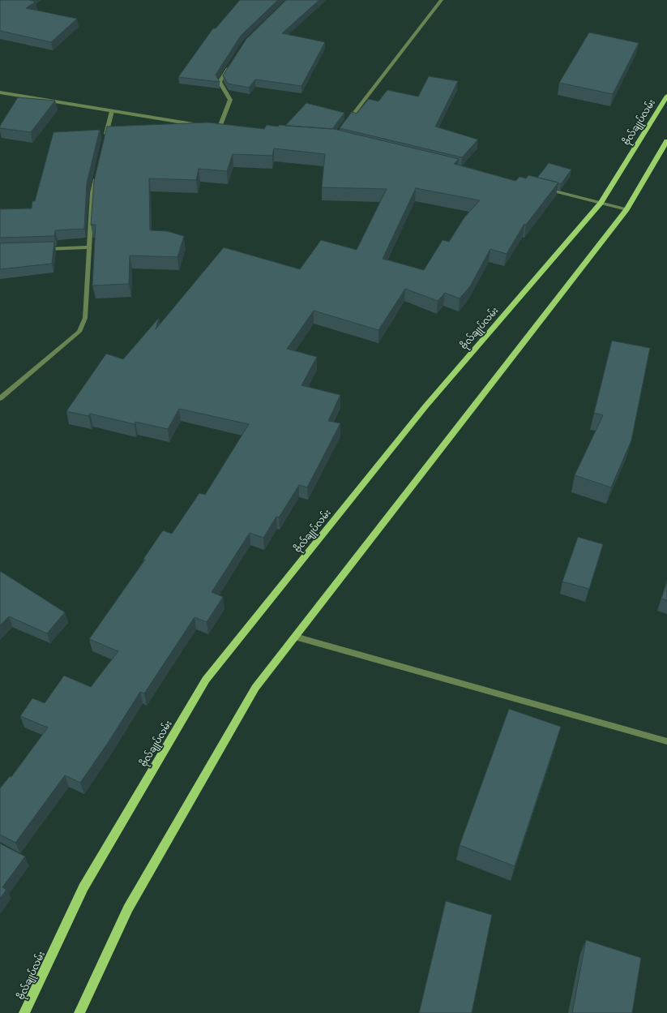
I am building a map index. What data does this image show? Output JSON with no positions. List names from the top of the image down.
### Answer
{
  "streets": {
    "main road": ["ဗိုလ်ချုပ်လမ်း"]
  }
}
